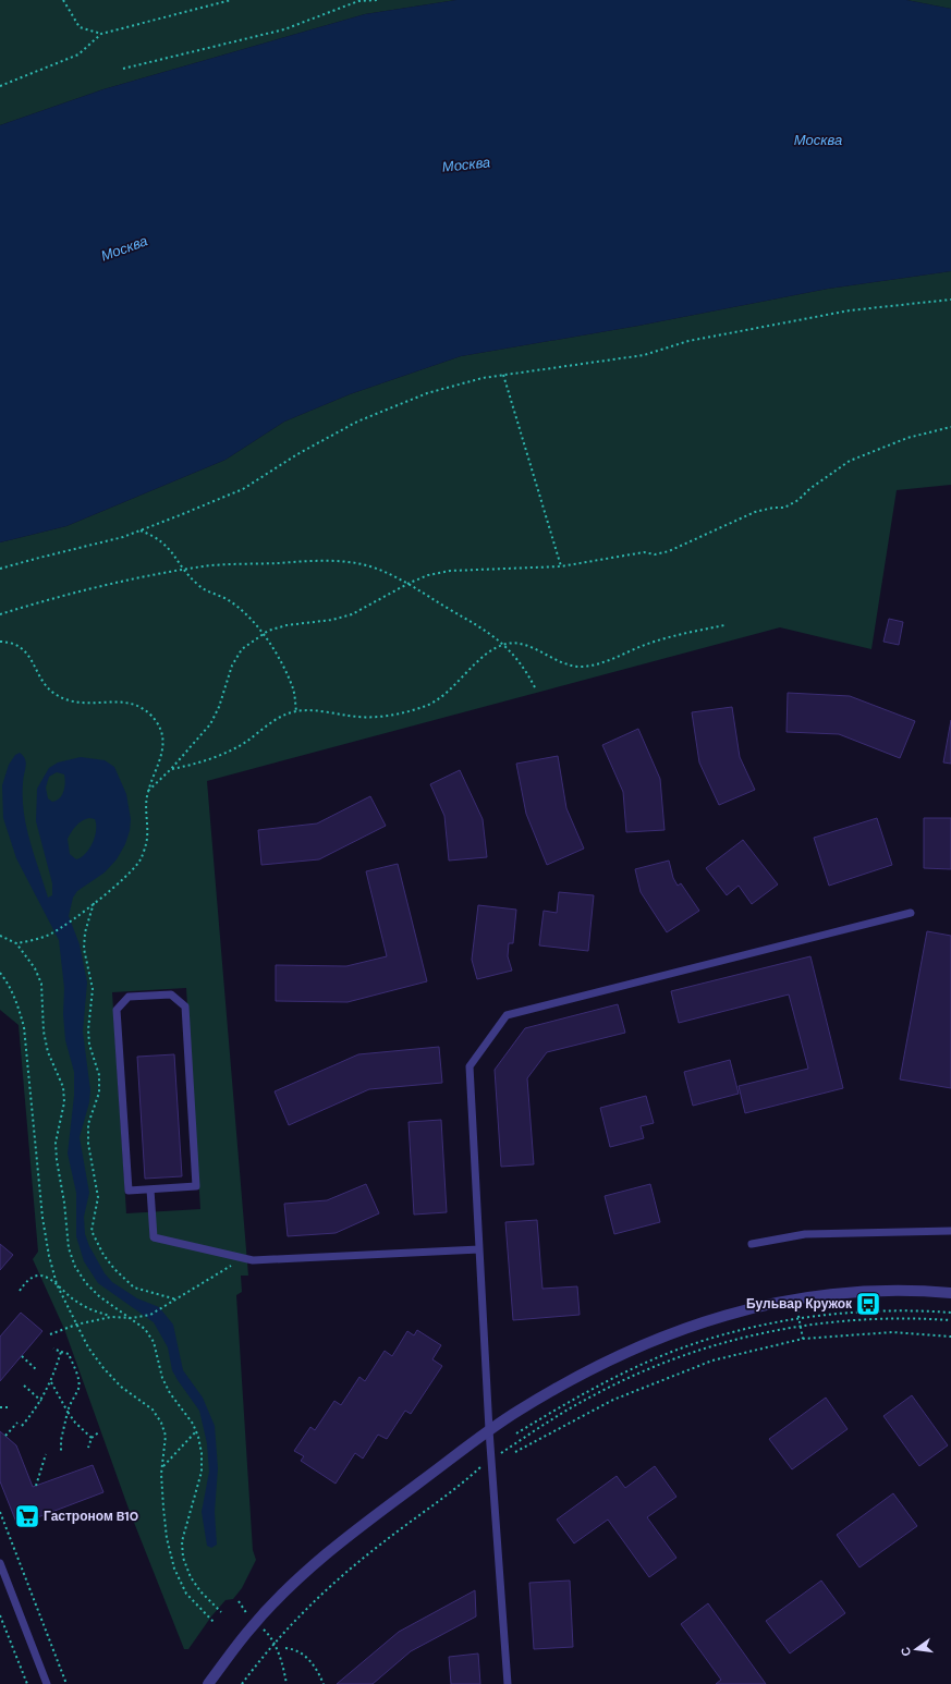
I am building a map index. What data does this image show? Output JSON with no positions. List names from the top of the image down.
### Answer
{
  "water": ["Москва"],
  "places": {
    "bus stop": ["Бульвар Кружок"],
    "supermarket": ["Гастроном B10"]
  },
  "north": "left"
}
